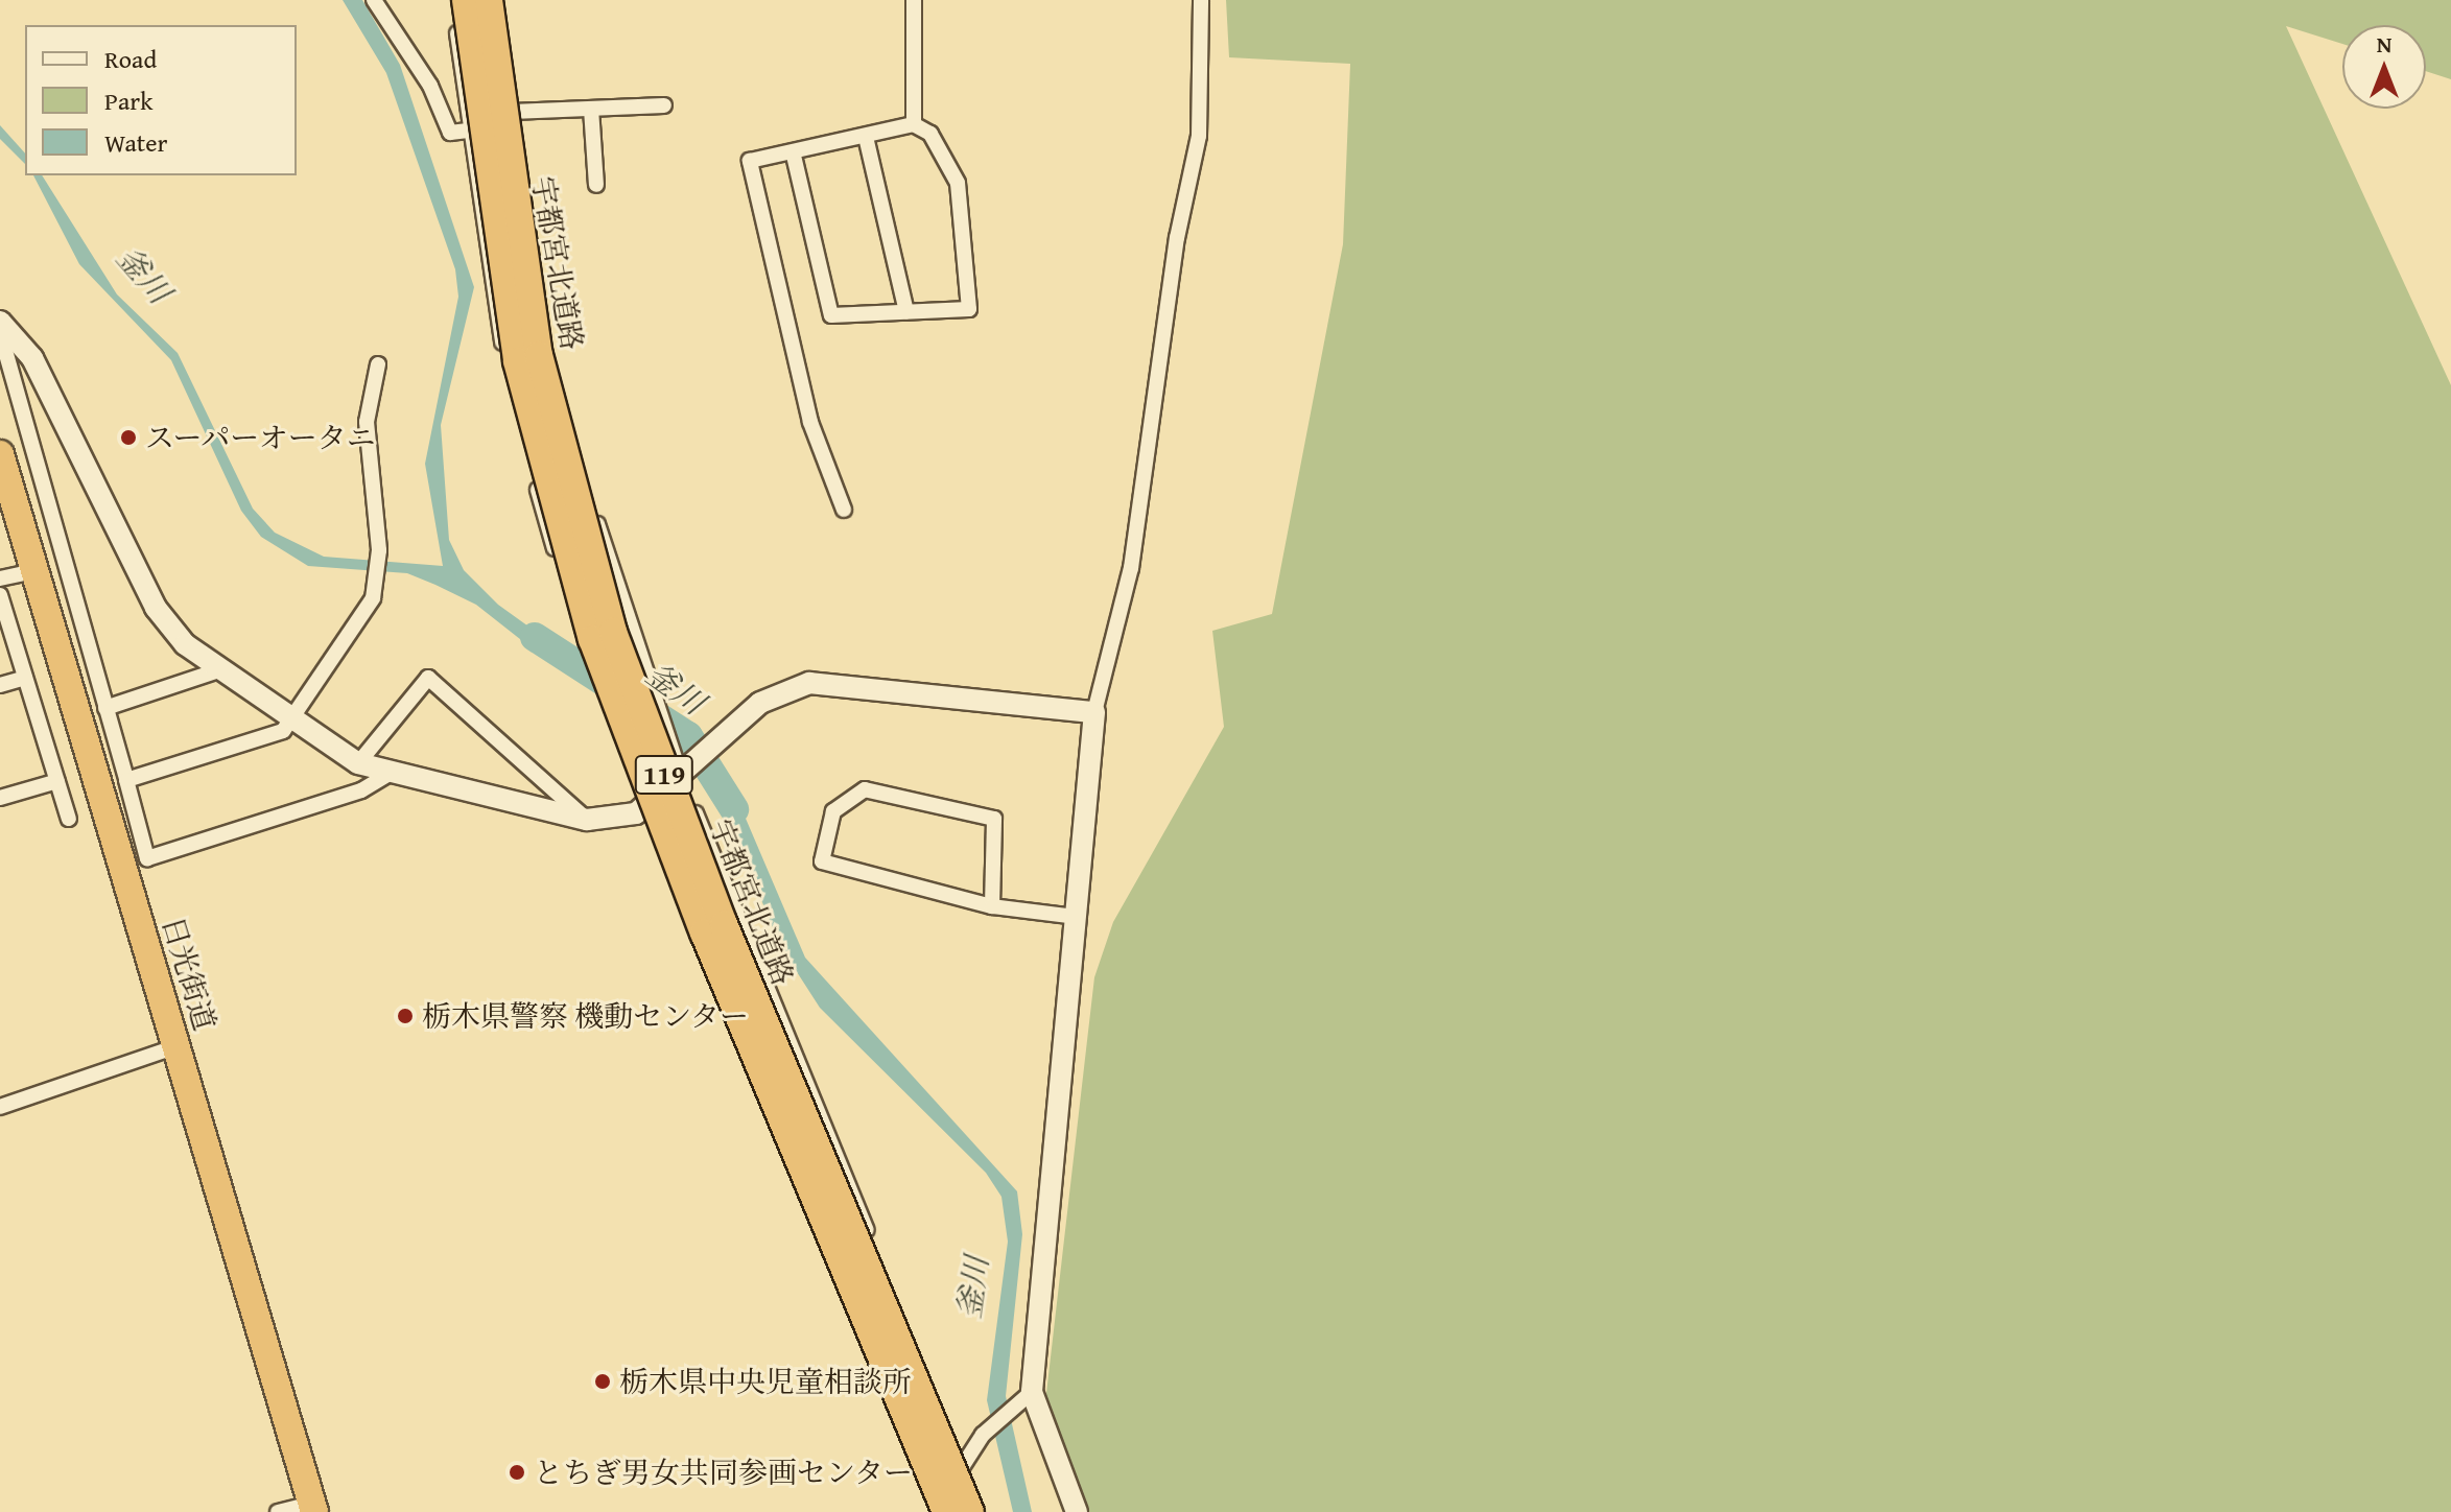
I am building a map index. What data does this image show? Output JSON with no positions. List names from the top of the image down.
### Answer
{
  "streets": {
    "highway": ["宇都宮北道路", "119", "日光街道"]
  },
  "water": ["釜川"],
  "places": [
    "スーパーオータニ",
    "栃木県警察 機動センター",
    "栃木県中央児童相談所",
    "とちぎ男女共同参画センター"
  ],
  "legend": ["Road", "Park", "Water"],
  "north": "top"
}
